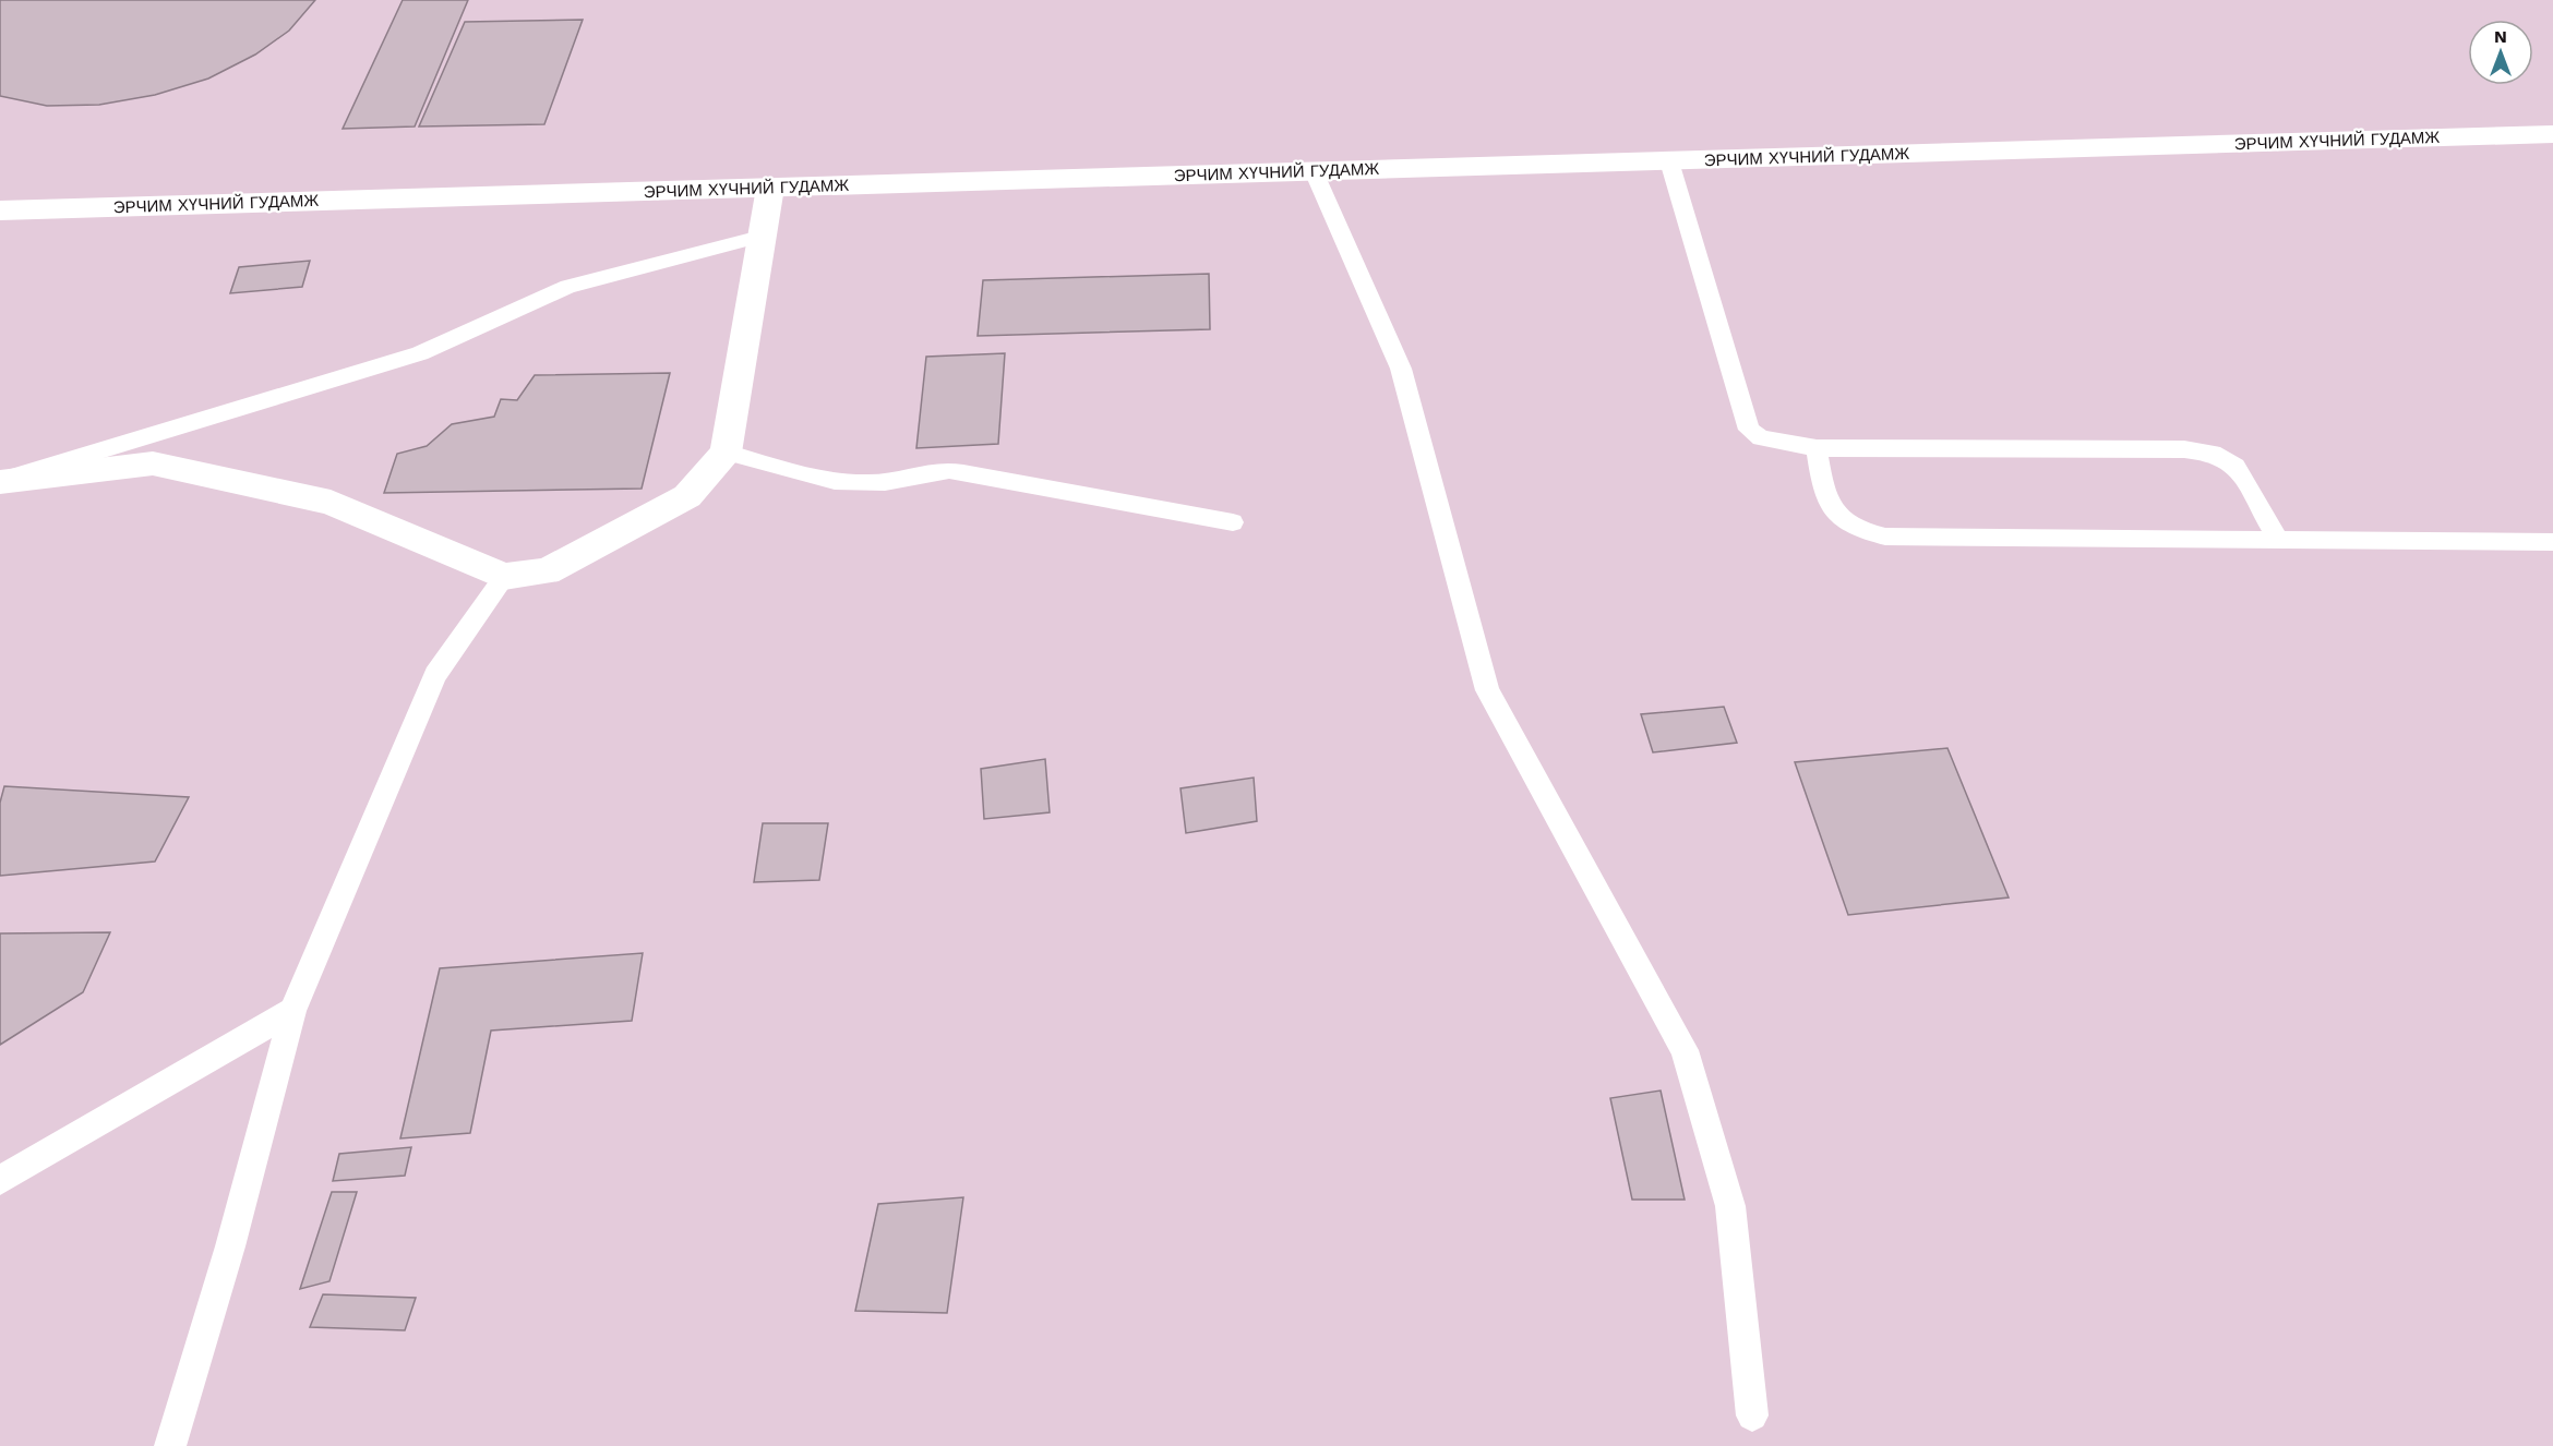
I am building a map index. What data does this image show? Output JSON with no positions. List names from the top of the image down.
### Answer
{
  "streets": {
    "main road": ["ЭРЧИМ ХҮЧНИЙ ГУДАМЖ"]
  },
  "north": "top"
}
